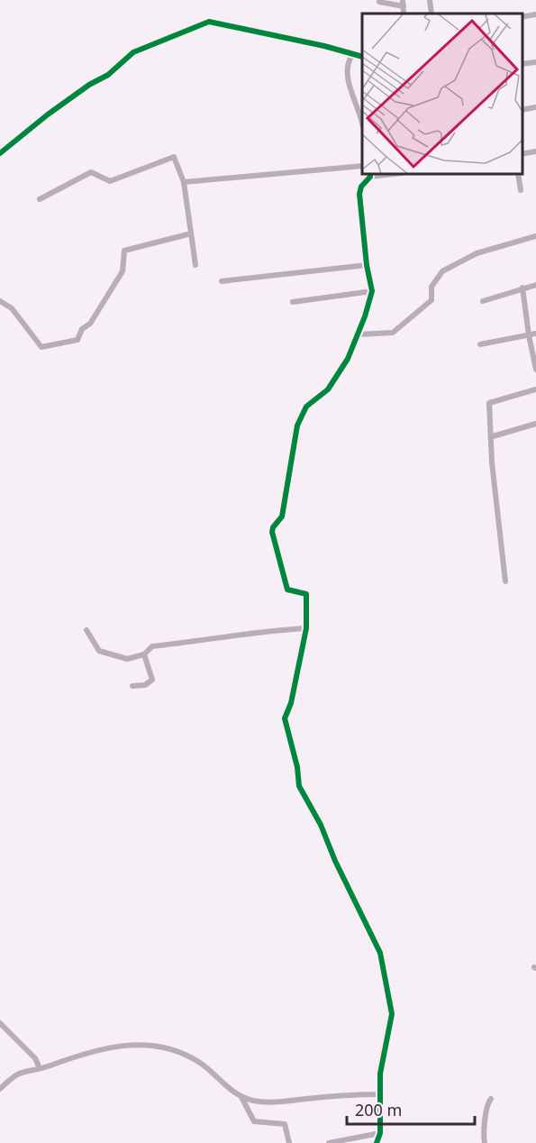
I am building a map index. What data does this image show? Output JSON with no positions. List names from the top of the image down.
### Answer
{
  "scale_bar": "200 m"
}
